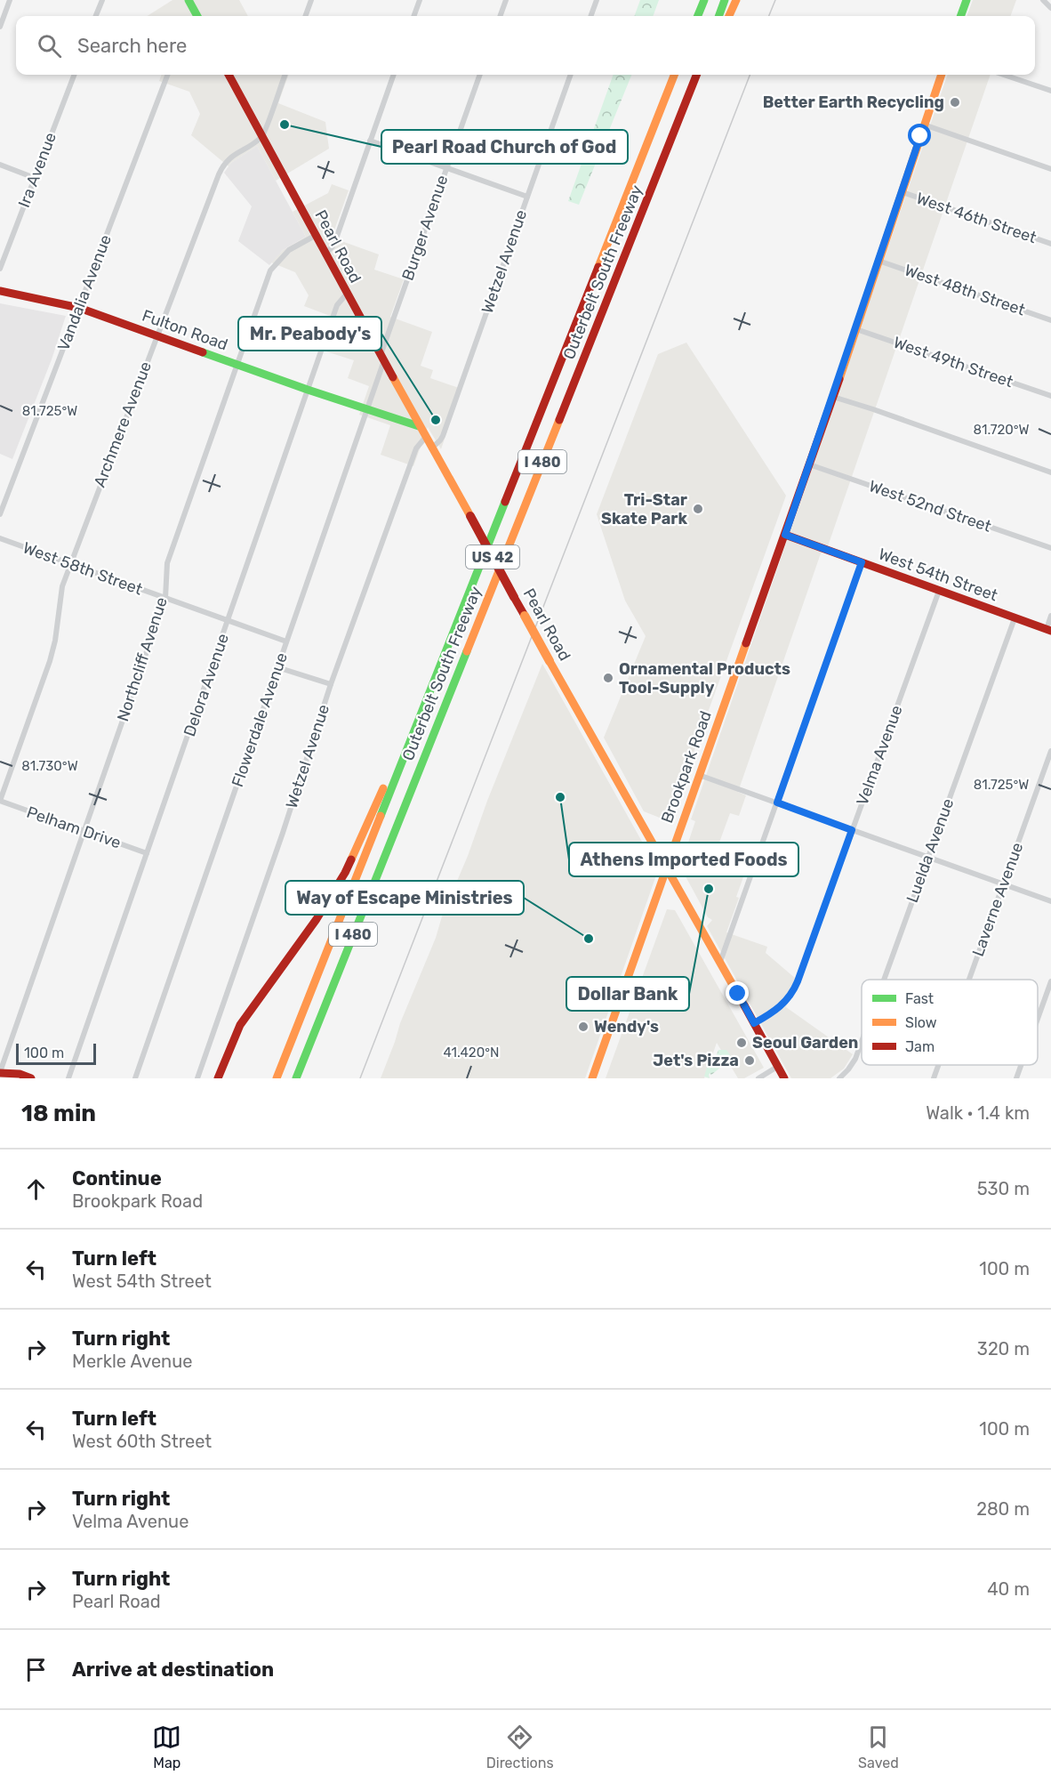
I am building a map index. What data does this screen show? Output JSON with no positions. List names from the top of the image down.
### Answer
{
  "streets": {
    "main road": [
      "Pearl Road",
      "Outerbelt South Freeway",
      "Fulton Road",
      "I 480",
      "US 42",
      "West 54th Street",
      "Brookpark Road"
    ],
    "street": [
      "Ira Avenue",
      "West 46th Street",
      "Burger Avenue",
      "Wetzel Avenue",
      "West 48th Street",
      "Vandalia Avenue",
      "West 49th Street",
      "Archmere Avenue",
      "West 52nd Street",
      "West 58th Street",
      "Northcliff Avenue",
      "Delora Avenue",
      "Flowerdale Avenue",
      "Velma Avenue",
      "Pelham Drive",
      "Luelda Avenue",
      "Laverne Avenue"
    ]
  },
  "crossings": [
    ["West 46th Street", "Brookpark Road"],
    ["Burger Avenue", "Pearl Road"],
    ["Burger Avenue", "Flowerdale Avenue"],
    ["Pearl Road", "Wetzel Avenue"],
    ["Pearl Road", "Fulton Road"],
    ["Pearl Road", "Archmere Avenue"],
    ["Pearl Road", "Northcliff Avenue"],
    ["Pearl Road", "Delora Avenue"],
    ["Pearl Road", "Flowerdale Avenue"],
    ["Pearl Road", "Velma Avenue"],
    ["Pearl Road", "Brookpark Road"],
    ["West 48th Street", "Brookpark Road"],
    ["Vandalia Avenue", "Fulton Road"],
    ["Fulton Road", "Archmere Avenue"],
    ["Fulton Road", "Northcliff Avenue"],
    ["Fulton Road", "Delora Avenue"],
    ["Fulton Road", "Flowerdale Avenue"],
    ["West 49th Street", "Brookpark Road"],
    ["Archmere Avenue", "West 58th Street"],
    ["Archmere Avenue", "Pelham Drive"],
    ["West 52nd Street", "Brookpark Road"],
    ["West 58th Street", "Northcliff Avenue"],
    ["West 58th Street", "Delora Avenue"],
    ["West 58th Street", "Flowerdale Avenue"],
    ["West 54th Street", "Velma Avenue"],
    ["West 54th Street", "Brookpark Road"],
    ["West 54th Street", "Luelda Avenue"],
    ["Northcliff Avenue", "Pelham Drive"],
    ["Delora Avenue", "Pelham Drive"]
  ],
  "places": [
    "Better Earth Recycling",
    "Pearl Road Church of God",
    "Mr. Peabody's",
    "Tri-Star Skate Park",
    "Ornamental Products Tool-Supply",
    "Athens Imported Foods",
    "Dollar Bank",
    "Way of Escape Ministries",
    "Wendy's",
    "Seoul Garden",
    "Jet's Pizza"
  ],
  "legend": ["Fast", "Slow", "Jam"],
  "scale_bar": "100 m",
  "page": {
    "search": "Search here",
    "scale": "100 m",
    "heading": ["18 min", "Walk · 1.4 km"],
    "list": [
      ["Continue", "Brookpark Road", "530 m"],
      ["Turn left", "West 54th Street", "100 m"],
      ["Turn right", "Merkle Avenue", "320 m"],
      ["Turn left", "West 60th Street", "100 m"],
      ["Turn right", "Velma Avenue", "280 m"],
      ["Turn right", "Pearl Road", "40 m"],
      "Arrive at destination"
    ],
    "nav": ["Map", "Directions", "Saved"]
  },
  "coordinates": [
    "81.725°W",
    "81.720°W",
    "81.730°W",
    "41.420°N"
  ]
}
